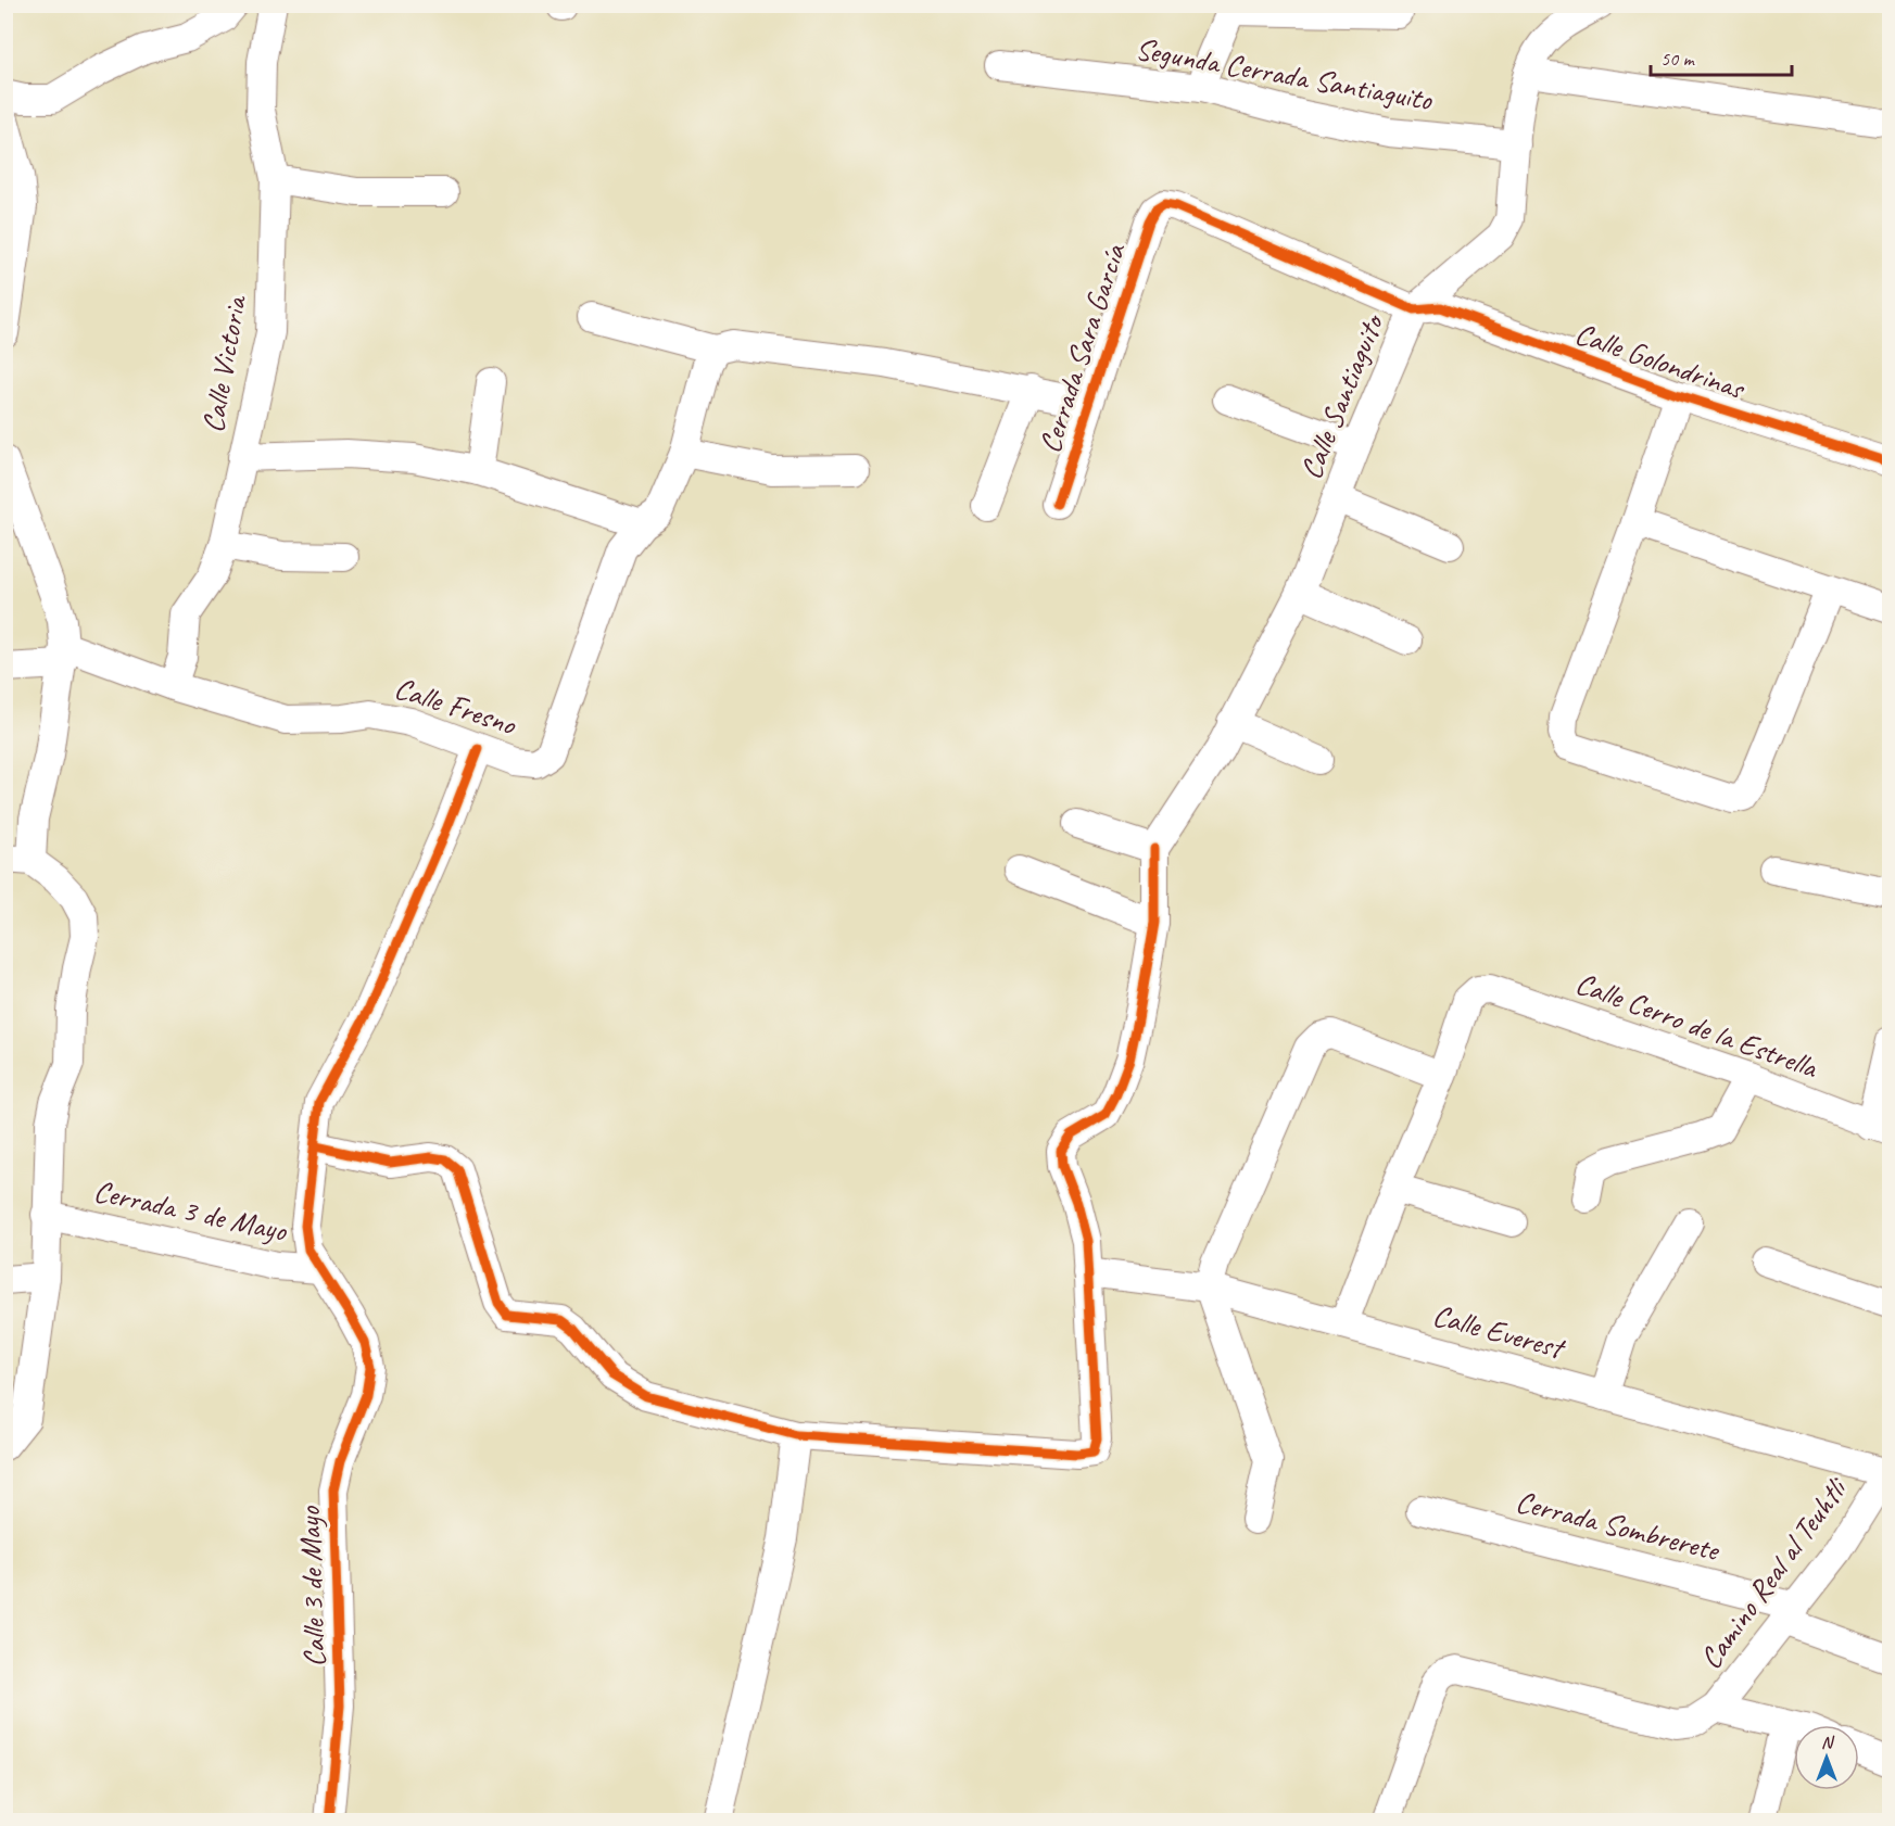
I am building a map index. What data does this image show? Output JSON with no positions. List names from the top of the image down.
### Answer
{
  "streets": {
    "street": [
      "Segunda Cerrada Santiaguito",
      "Cerrada Sara García",
      "Calle Golondrinas",
      "Calle Victoria",
      "Calle Santiaguito",
      "Calle Fresno",
      "Calle Cerro de la Estrella",
      "Cerrada 3 de Mayo",
      "Calle Everest",
      "Cerrada Sombrerete",
      "Camino Real al Teuhtli",
      "Calle 3 de Mayo"
    ]
  },
  "crossings": [
    ["Segunda Cerrada Santiaguito", "Calle Santiaguito"],
    ["Cerrada Sara García", "Calle Golondrinas"],
    ["Cerrada Sara García", "Calle Santiaguito"],
    ["Cerrada Sara García", "Calle Fresno"],
    ["Calle Golondrinas", "Calle Santiaguito"],
    ["Calle Victoria", "Calle Fresno"],
    ["Calle Fresno", "Calle 3 de Mayo"],
    ["Cerrada 3 de Mayo", "Calle 3 de Mayo"],
    ["Calle Everest", "Camino Real al Teuhtli"],
    ["Cerrada Sombrerete", "Camino Real al Teuhtli"]
  ],
  "scale_bar": "50 m",
  "north": "top"
}
